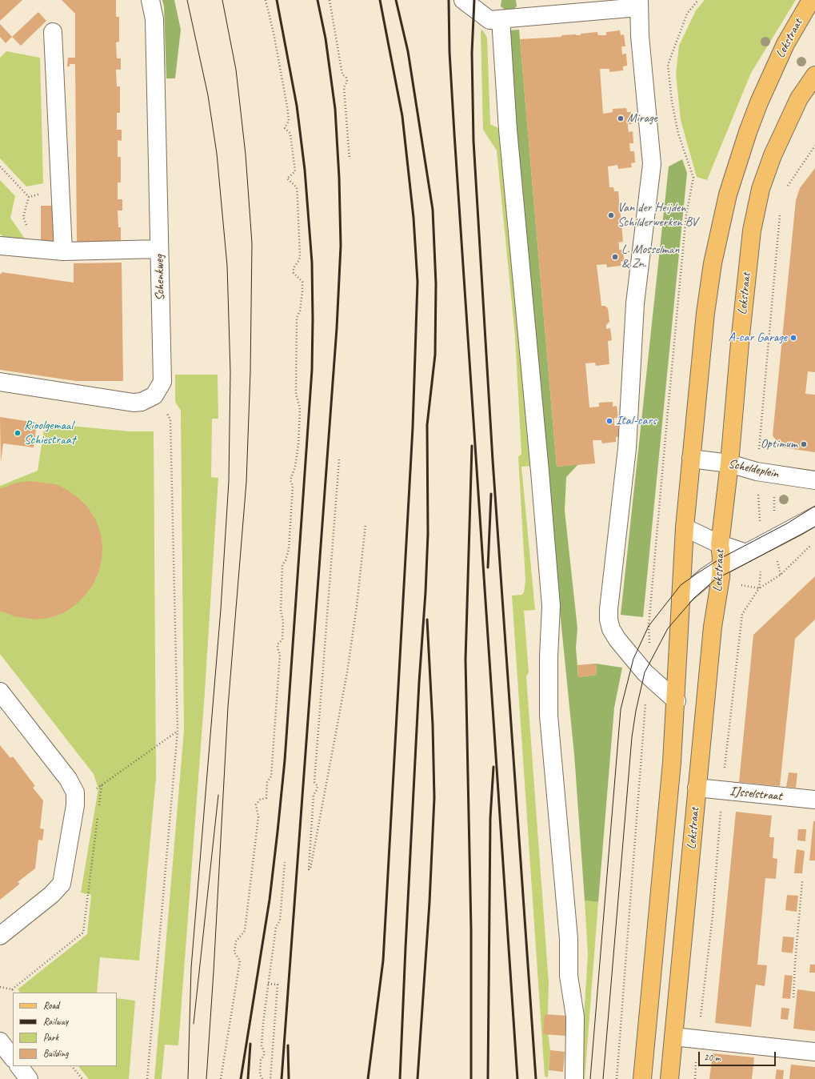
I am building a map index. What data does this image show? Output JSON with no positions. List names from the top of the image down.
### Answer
{
  "streets": {
    "main road": ["Lekstraat"],
    "street": ["Schenkweg", "Scheldeplein", "IJsselstraat"]
  },
  "crossings": [
    ["Lekstraat", "Scheldeplein"],
    ["Lekstraat", "IJsselstraat"]
  ],
  "places": [
    "Mirage",
    "Van der Heijden Schilderwerken BV",
    "L. Mosselman & Zn.",
    "A-car Garage",
    "Ital-cars",
    "Rioolgemaal Schiestraat",
    "Optimum"
  ],
  "legend": [
    "Road",
    "Railway",
    "Park",
    "Building"
  ],
  "scale_bar": "20 m"
}
